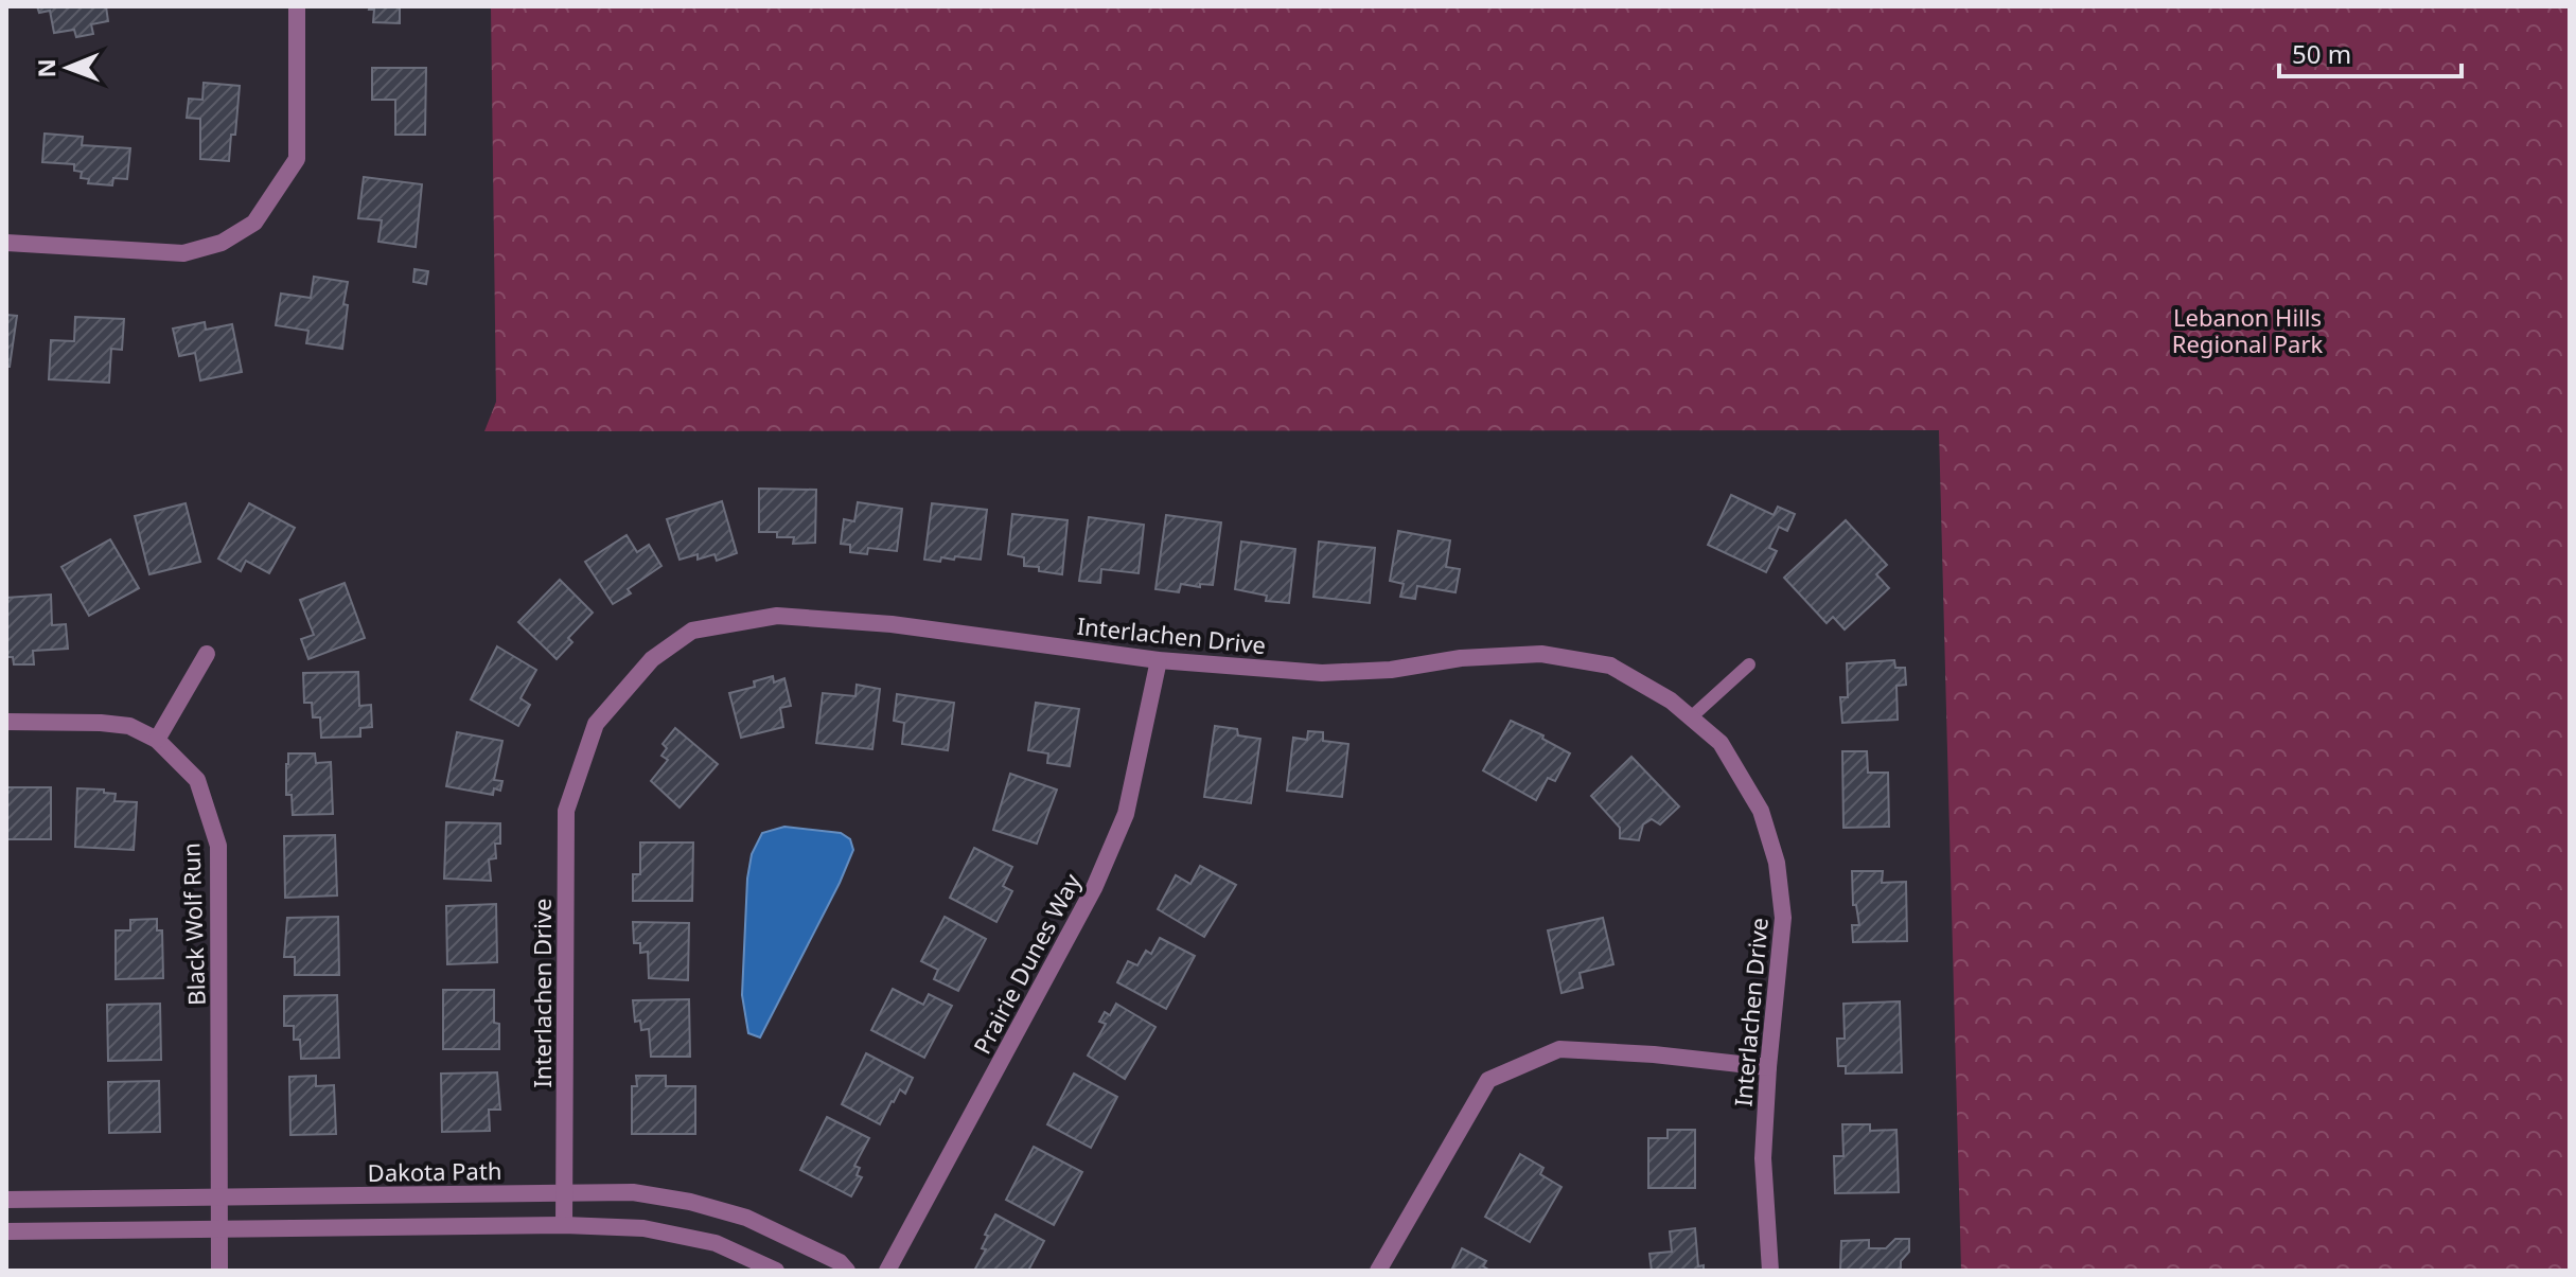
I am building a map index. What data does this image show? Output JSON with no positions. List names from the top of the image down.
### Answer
{
  "streets": {
    "street": [
      "Interlachen Drive",
      "Black Wolf Run",
      "Prairie Dunes Way",
      "Dakota Path"
    ]
  },
  "crossings": [
    ["Interlachen Drive", "Prairie Dunes Way"],
    ["Interlachen Drive", "Dakota Path"],
    ["Black Wolf Run", "Dakota Path"]
  ],
  "parks": ["Lebanon Hills Regional Park"],
  "scale_bar": "50 m",
  "north": "left"
}
